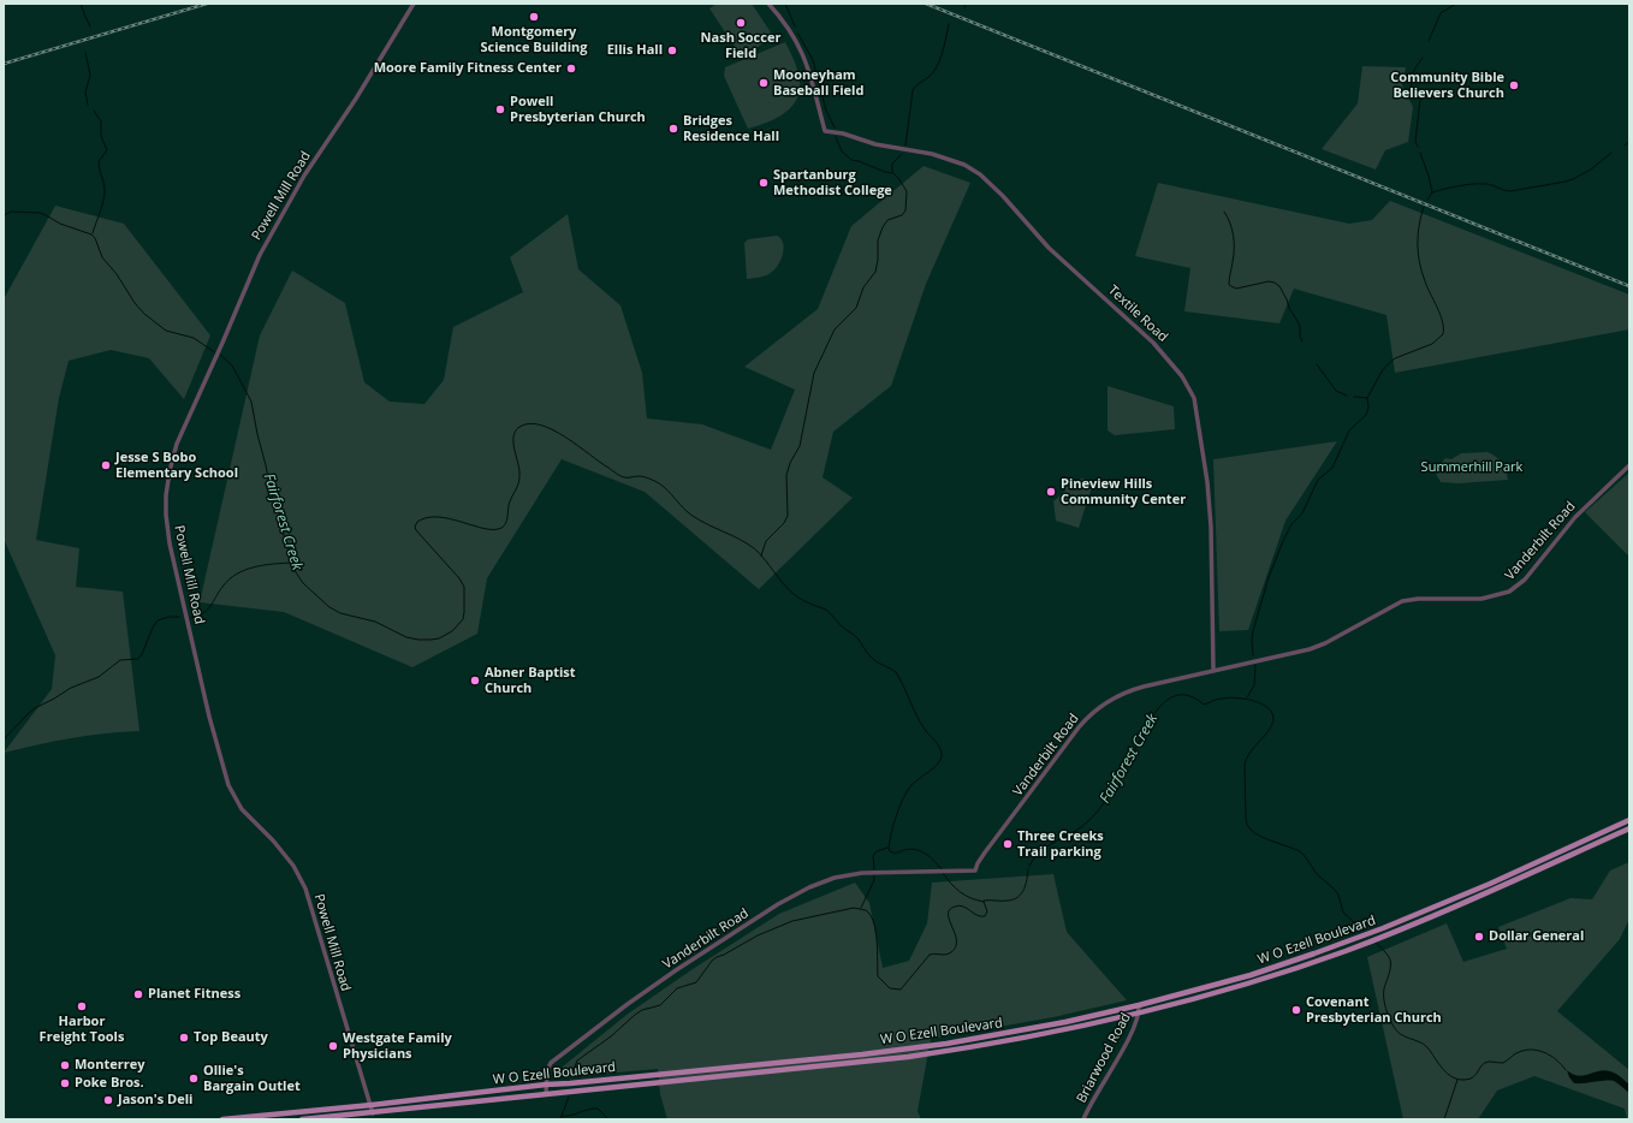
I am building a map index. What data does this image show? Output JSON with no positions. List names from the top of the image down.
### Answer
{
  "streets": {
    "main road": ["W O Ezell Boulevard"],
    "street": [
      "Powell Mill Road",
      "Textile Road",
      "Vanderbilt Road",
      "Briarwood Road"
    ]
  },
  "crossings": [
    ["Powell Mill Road", "W O Ezell Boulevard"],
    ["Textile Road", "Vanderbilt Road"],
    ["Vanderbilt Road", "W O Ezell Boulevard"],
    ["W O Ezell Boulevard", "Briarwood Road"]
  ],
  "water": ["Fairforest Creek"],
  "parks": ["Summerhill Park"],
  "places": [
    "Montgomery Science Building",
    "Nash Soccer Field",
    "Ellis Hall",
    "Moore Family Fitness Center",
    "Mooneyham Baseball Field",
    "Community Bible Believers Church",
    "Powell Presbyterian Church",
    "Bridges Residence Hall",
    "Spartanburg Methodist College",
    "Jesse S Bobo Elementary School",
    "Pineview Hills Community Center",
    "Abner Baptist Church",
    "Three Creeks Trail parking",
    "Dollar General",
    "Planet Fitness",
    "Harbor Freight Tools",
    "Covenant Presbyterian Church",
    "Top Beauty",
    "Westgate Family Physicians",
    "Monterrey",
    "Ollie's Bargain Outlet",
    "Poke Bros.",
    "Jason's Deli"
  ]
}
